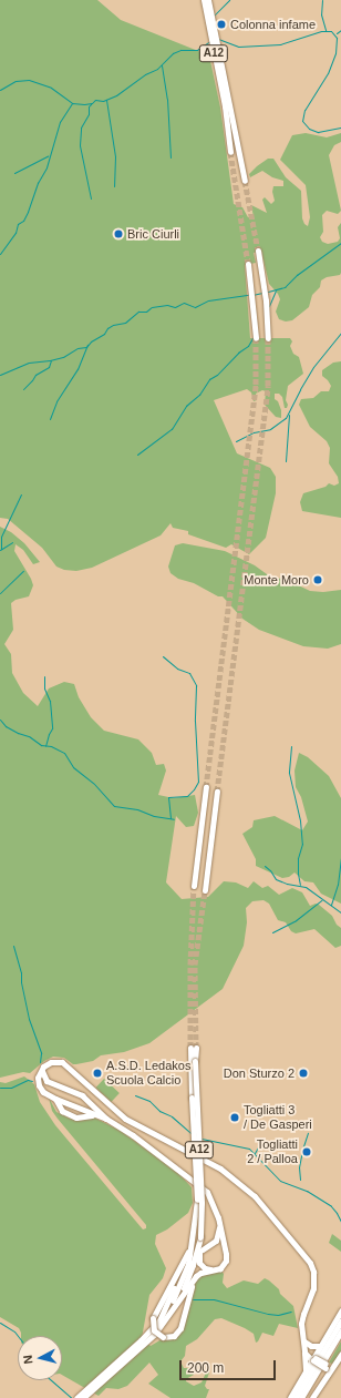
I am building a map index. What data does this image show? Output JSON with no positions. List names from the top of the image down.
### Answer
{
  "streets": {
    "highway": ["A12"]
  },
  "places": [
    "Colonna infame",
    "Bric Ciurli",
    "Monte Moro",
    "A.S.D. Ledakos Scuola Calcio",
    "Don Sturzo 2",
    "Togliatti 3 / De Gasperi",
    "Togliatti 2 / Palloa"
  ],
  "scale_bar": "200 m",
  "north": "left"
}
